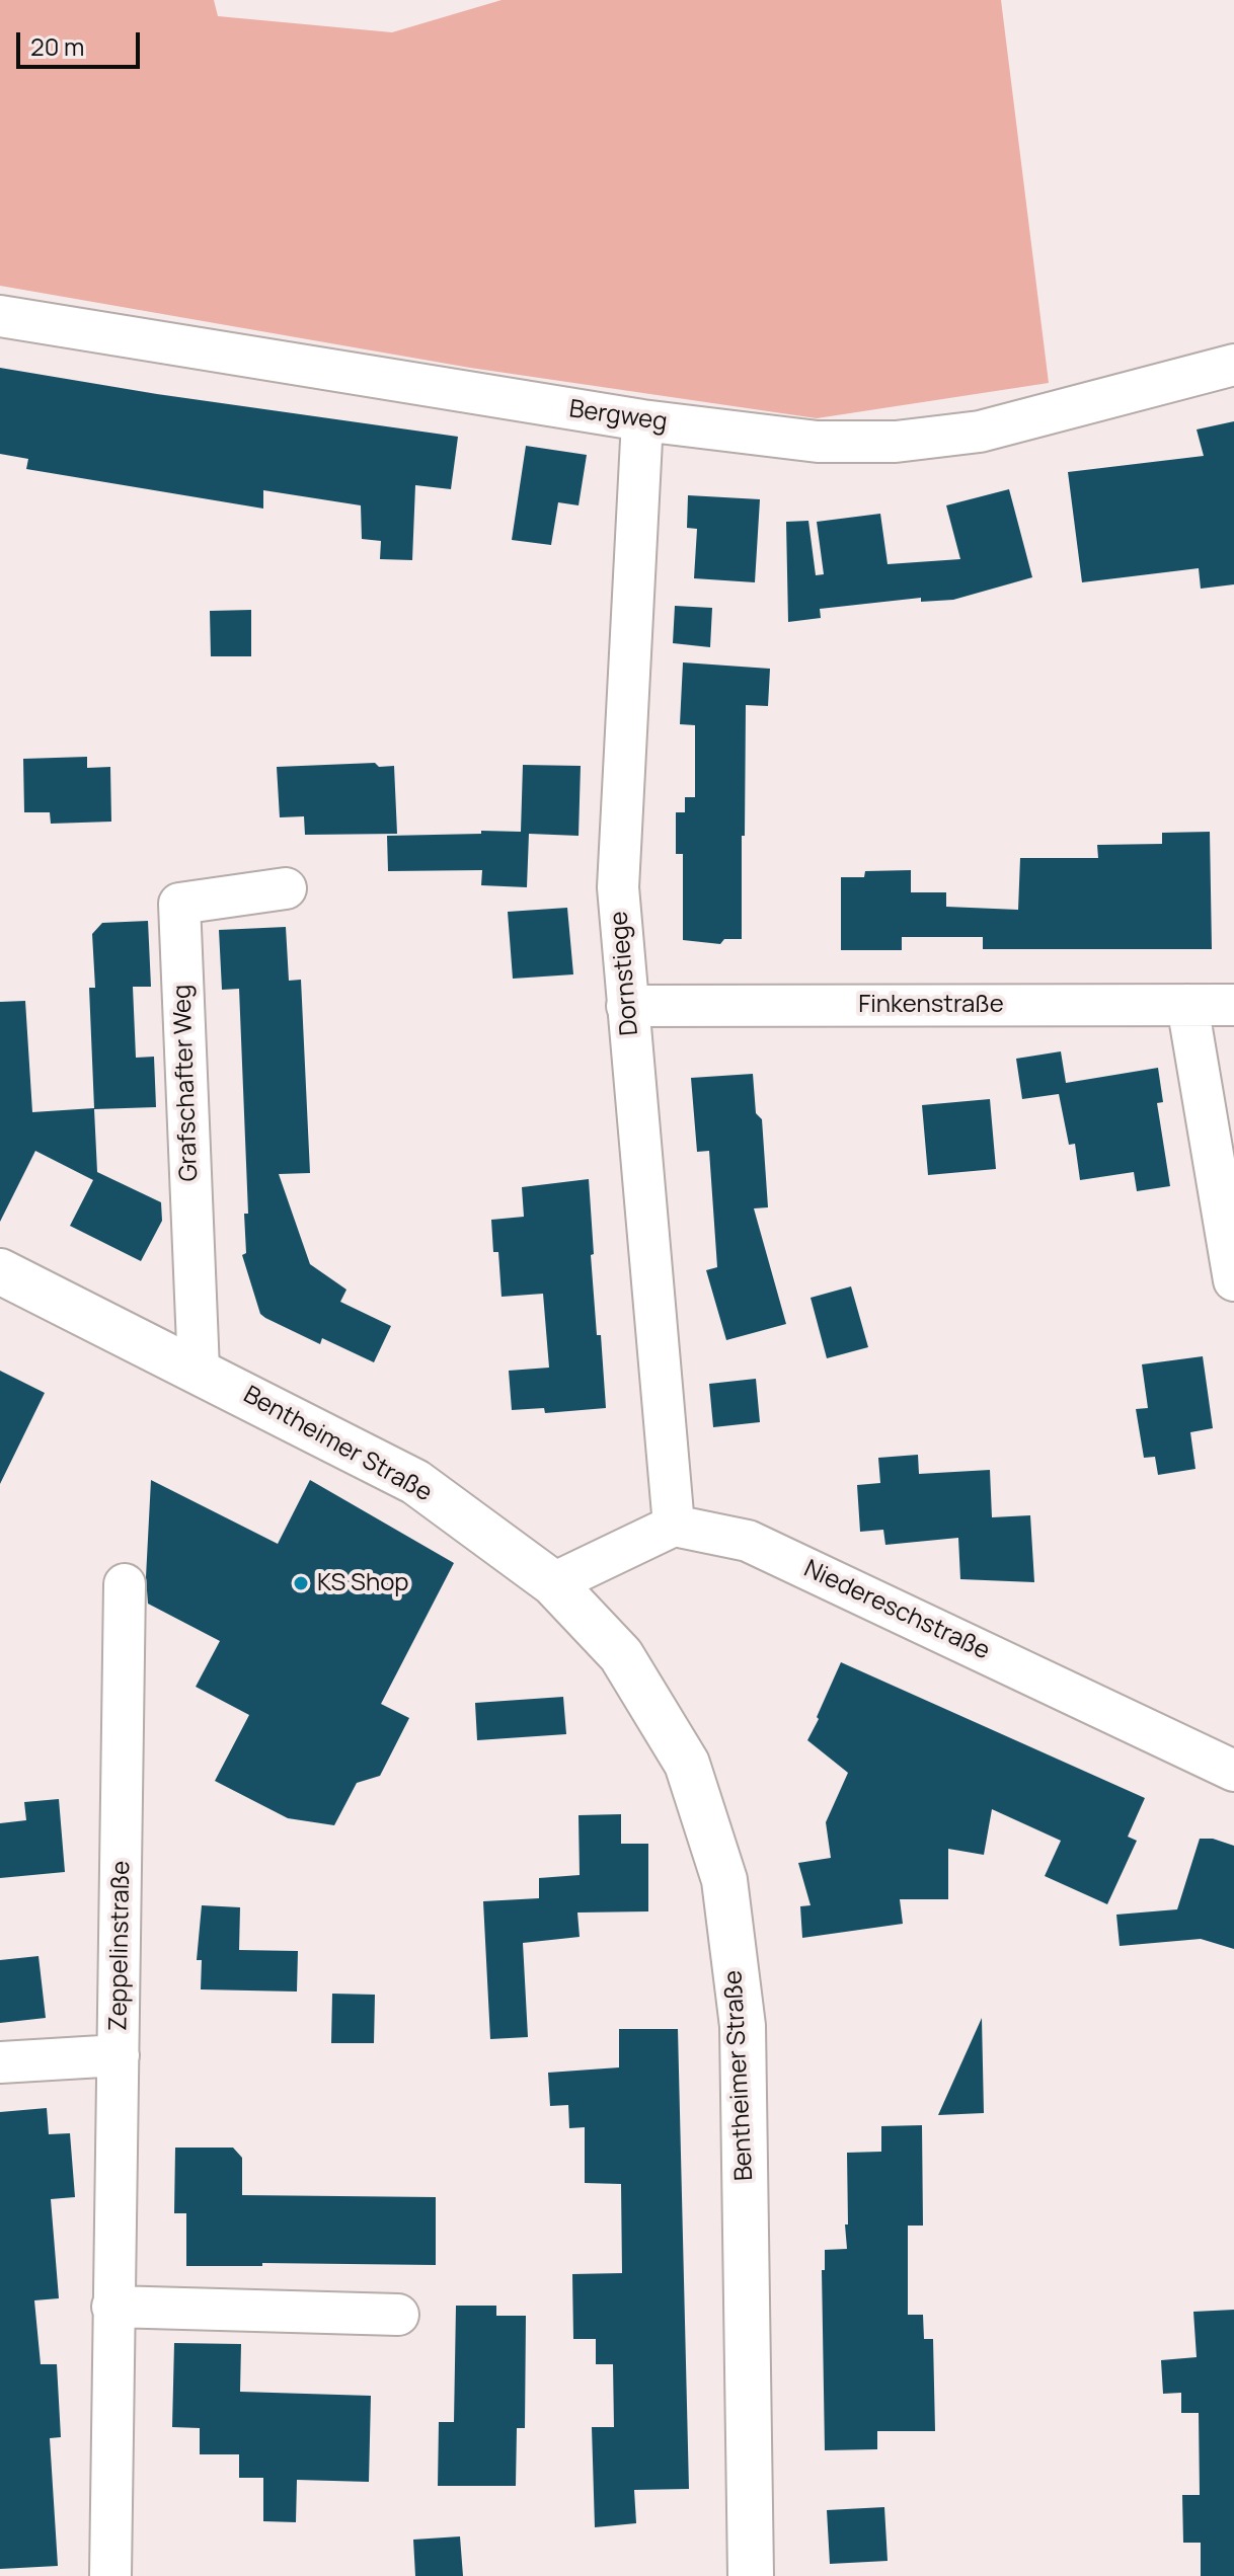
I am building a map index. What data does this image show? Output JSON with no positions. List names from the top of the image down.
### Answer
{
  "streets": {
    "main road": ["Bentheimer Straße"],
    "street": [
      "Bergweg",
      "Dornstiege",
      "Finkenstraße",
      "Grafschafter Weg",
      "Niedereschstraße",
      "Zeppelinstraße"
    ]
  },
  "crossings": [
    ["Bergweg", "Dornstiege"],
    ["Dornstiege", "Finkenstraße"],
    ["Dornstiege", "Niedereschstraße"],
    ["Grafschafter Weg", "Bentheimer Straße"]
  ],
  "places": ["KS Shop"],
  "scale_bar": "20 m"
}
